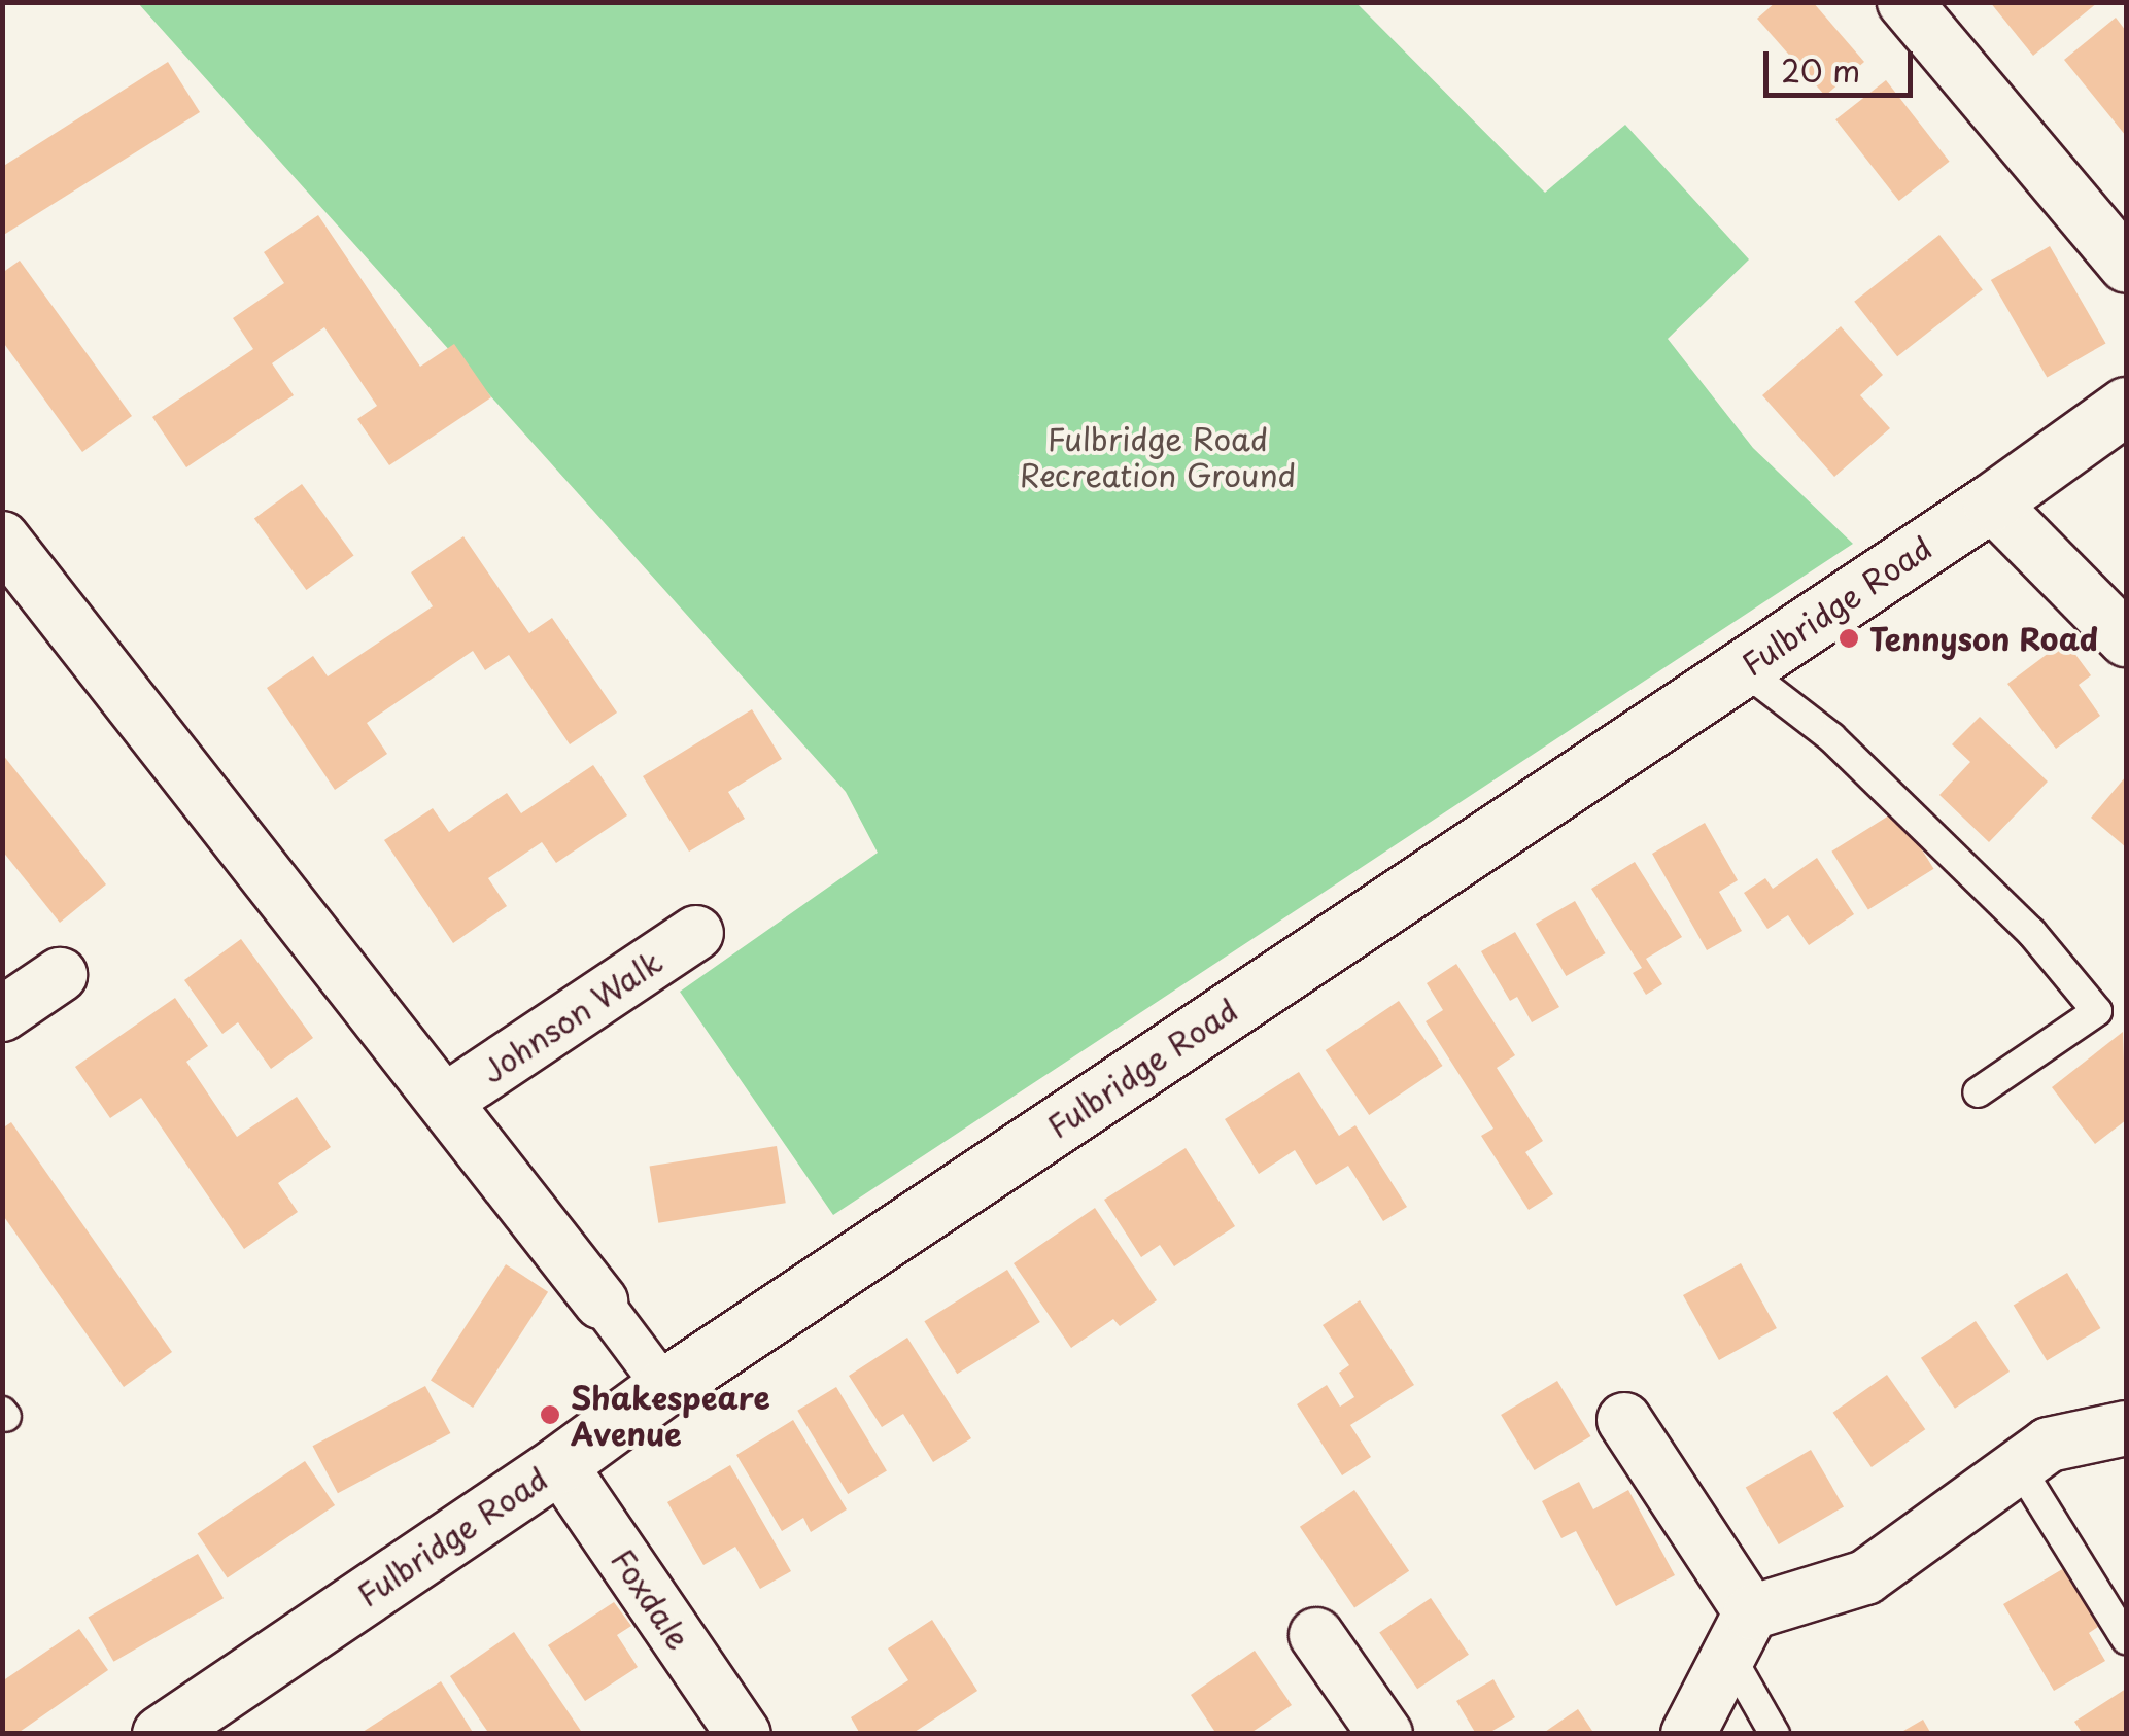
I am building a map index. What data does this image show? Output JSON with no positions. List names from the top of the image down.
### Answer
{
  "streets": {
    "street": ["Fulbridge Road", "Johnson Walk", "Foxdale"]
  },
  "crossings": [
    ["Fulbridge Road", "Foxdale"]
  ],
  "parks": ["Fulbridge Road Recreation Ground"],
  "places": ["Tennyson Road", "Shakespeare Avenue"],
  "scale_bar": "20 m"
}
